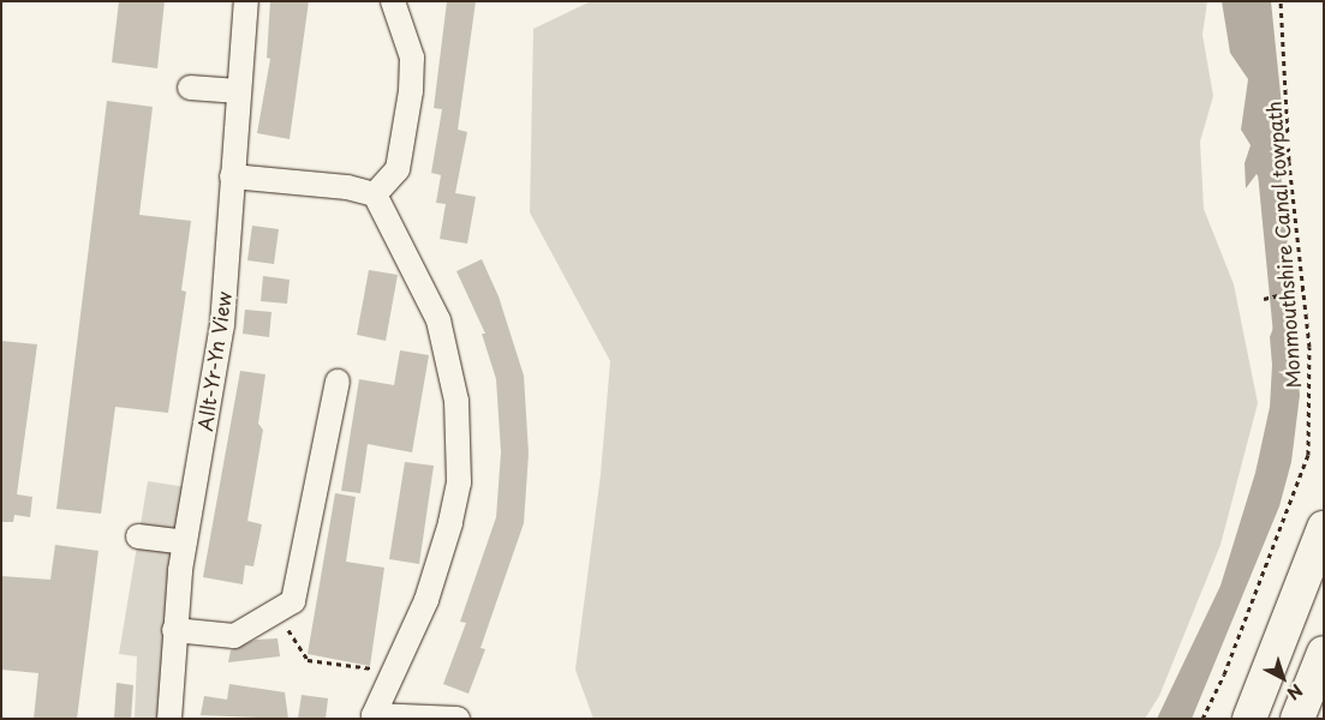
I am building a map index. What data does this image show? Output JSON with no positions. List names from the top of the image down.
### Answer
{
  "streets": {
    "street": ["Allt-Yr-Yn View"],
    "path": ["Monmouthshire Canal towpath"]
  },
  "north": "bottom right"
}
